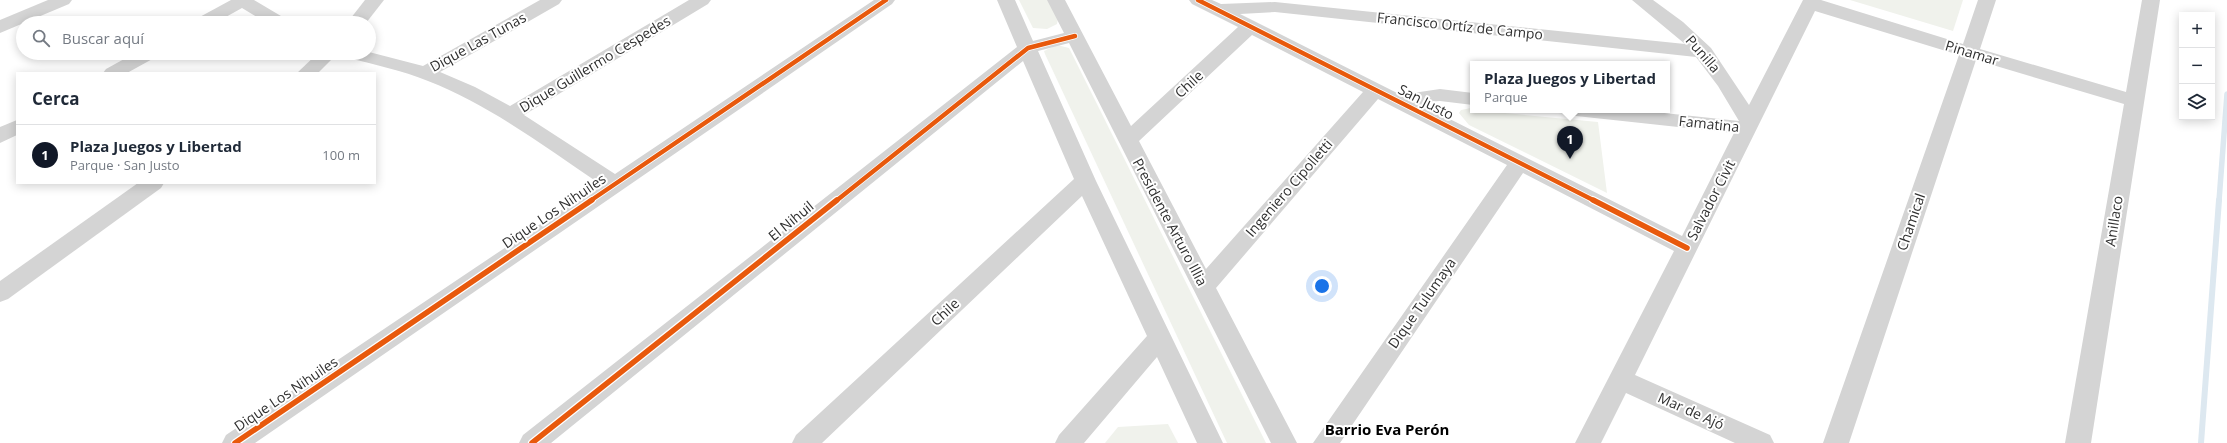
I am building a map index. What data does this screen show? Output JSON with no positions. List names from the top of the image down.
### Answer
{
  "streets": {
    "street": [
      "Francisco Ortíz de Campo",
      "Dique Las Tunas",
      "Pinamar",
      "Punilla",
      "Dique Guillermo Cespedes",
      "Chile",
      "San Justo",
      "Famatina",
      "Ingeniero Cipolletti",
      "Salvador Civit",
      "Dique Los Nihuiles",
      "El Nihuil",
      "Anillaco",
      "Presidente Arturo Illia",
      "Chamical",
      "Dique Tulumaya",
      "Mar de Ajó"
    ]
  },
  "crossings": [
    ["Francisco Ortíz de Campo", "Punilla"],
    ["Francisco Ortíz de Campo", "San Justo"],
    ["Pinamar", "Salvador Civit"],
    ["Pinamar", "Anillaco"],
    ["Pinamar", "Chamical"],
    ["Punilla", "Famatina"],
    ["Punilla", "Salvador Civit"],
    ["Chile", "San Justo"],
    ["Chile", "Presidente Arturo Illia"],
    ["San Justo", "Ingeniero Cipolletti"],
    ["San Justo", "Salvador Civit"],
    ["San Justo", "Dique Tulumaya"],
    ["Famatina", "Salvador Civit"],
    ["Ingeniero Cipolletti", "Presidente Arturo Illia"],
    ["Salvador Civit", "Mar de Ajó"],
    ["El Nihuil", "Presidente Arturo Illia"]
  ],
  "districts": ["Barrio Eva Perón"],
  "page": {
    "map_buttons": ["+", "−"],
    "search": "Buscar aquí",
    "popup": ["Plaza Juegos y Libertad", "Parque"],
    "heading": "Cerca",
    "list": [
      {
        "mark": "1",
        "name": "Plaza Juegos y Libertad",
        "note": "Parque · San Justo",
        "value": "100 m"
      }
    ],
    "pins": "1"
  }
}
